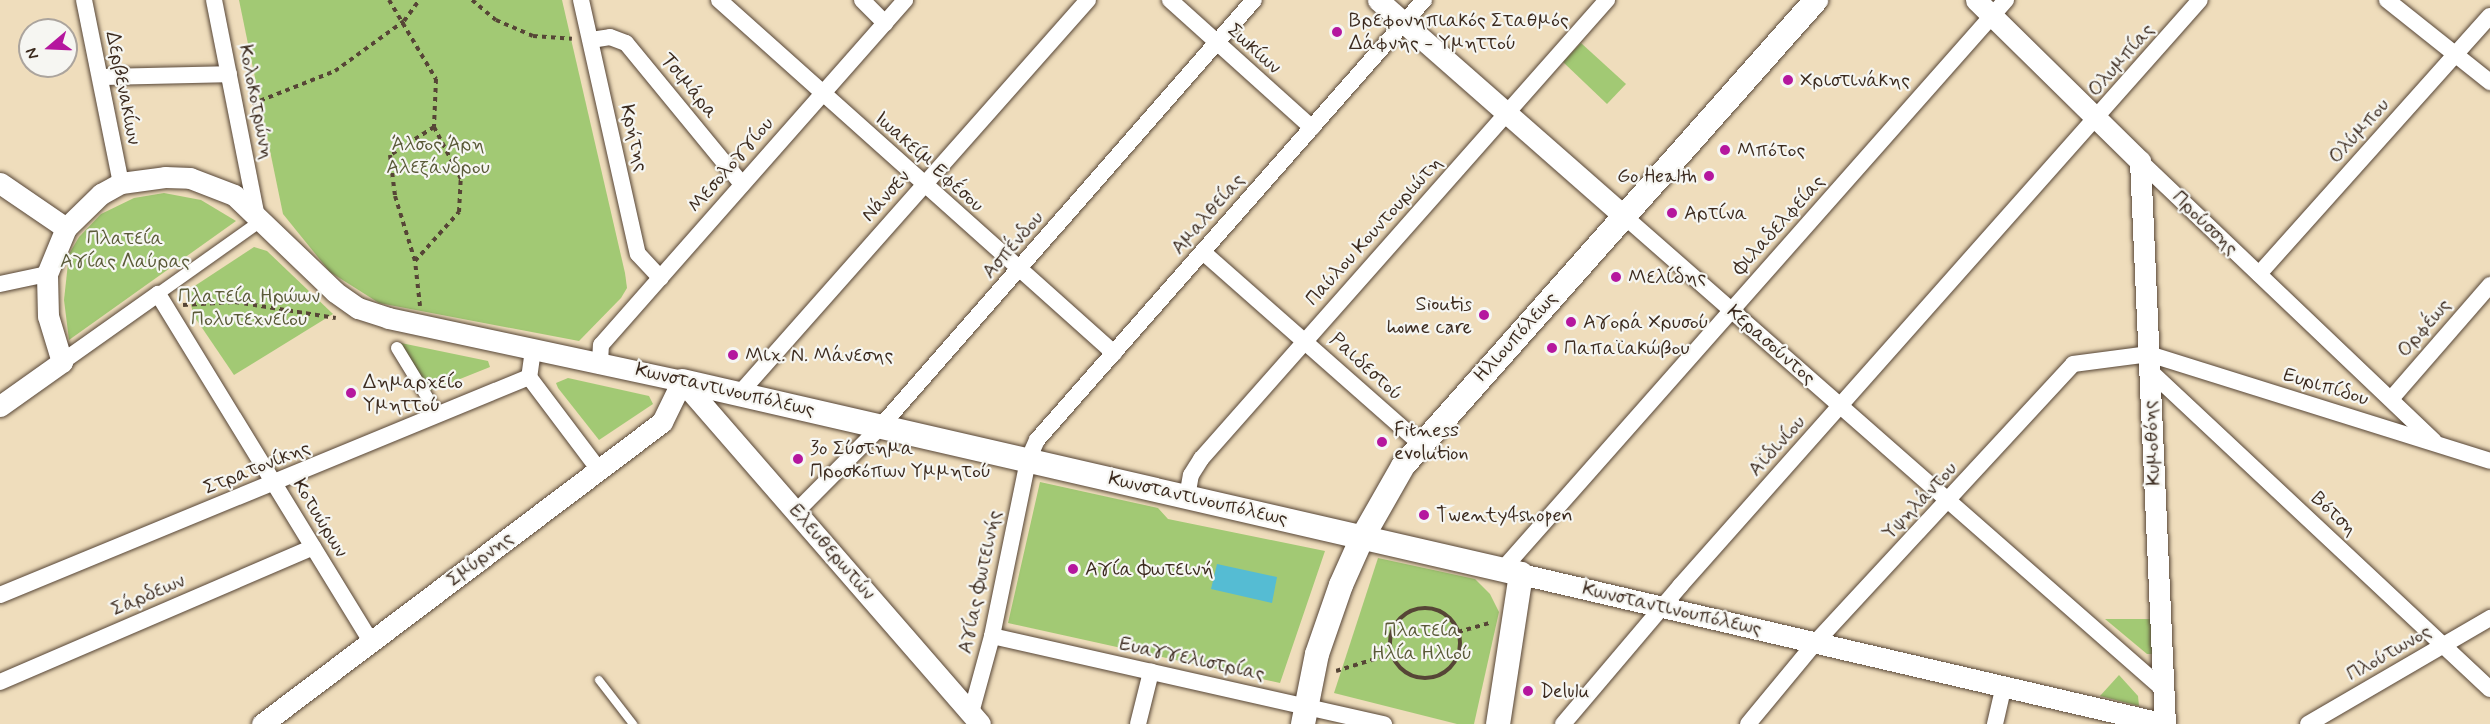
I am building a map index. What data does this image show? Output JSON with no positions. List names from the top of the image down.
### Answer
{
  "streets": {
    "main road": ["Ηλιουπόλεως", "Κωνσταντινουπόλεως"],
    "street": [
      "Σωκίων",
      "Ολυμπίας",
      "Τσιμάρα",
      "Δερβενακίων",
      "Κολοκοτρώνη",
      "Ολύμπου",
      "Κρήτης",
      "Ιωακείμ Εφέσου",
      "Μεσολογγίου",
      "Νάνσεν",
      "Αμαλθείας",
      "Προύσσης",
      "Φιλαδελφείας",
      "Παύλου Κουντουριώτη",
      "Ασπένδου",
      "Ορφέως",
      "Κερασούντος",
      "Ραιδεστού",
      "Ευριπίδου",
      "Κυμοθόης",
      "Αϊδινίου",
      "Στρατονίκης",
      "Υψηλάντου",
      "Βότση",
      "Κοτυώρων",
      "Ελευθερωτών",
      "Σμύρνης",
      "Αγίας Φωτεινής",
      "Σάρδεων",
      "Πλούτωνος",
      "Ευαγγελιστρίας"
    ]
  },
  "crossings": [
    ["Σωκίων", "Αμαλθείας"],
    ["Σωκίων", "Ασπένδου"],
    ["Ολυμπίας", "Προύσσης"],
    ["Ολυμπίας", "Αϊδινίου"],
    ["Τσιμάρα", "Κρήτης"],
    ["Τσιμάρα", "Μεσολογγίου"],
    ["Κολοκοτρώνη", "Κωνσταντινουπόλεως"],
    ["Ολύμπου", "Προύσσης"],
    ["Κρήτης", "Μεσολογγίου"],
    ["Ιωακείμ Εφέσου", "Μεσολογγίου"],
    ["Ιωακείμ Εφέσου", "Νάνσεν"],
    ["Ιωακείμ Εφέσου", "Αμαλθείας"],
    ["Ιωακείμ Εφέσου", "Ασπένδου"],
    ["Μεσολογγίου", "Κωνσταντινουπόλεως"],
    ["Νάνσεν", "Κωνσταντινουπόλεως"],
    ["Αμαλθείας", "Κερασούντος"],
    ["Αμαλθείας", "Ραιδεστού"],
    ["Αμαλθείας", "Κωνσταντινουπόλεως"],
    ["Αμαλθείας", "Αγίας Φωτεινής"],
    ["Προύσσης", "Φιλαδελφείας"],
    ["Προύσσης", "Ορφέως"],
    ["Προύσσης", "Ευριπίδου"],
    ["Προύσσης", "Κυμοθόης"],
    ["Προύσσης", "Αϊδινίου"],
    ["Φιλαδελφείας", "Κερασούντος"],
    ["Φιλαδελφείας", "Κωνσταντινουπόλεως"],
    ["Παύλου Κουντουριώτη", "Κερασούντος"],
    ["Παύλου Κουντουριώτη", "Ραιδεστού"],
    ["Παύλου Κουντουριώτη", "Κωνσταντινουπόλεως"],
    ["Ασπένδου", "Κωνσταντινουπόλεως"],
    ["Ασπένδου", "Ελευθερωτών"],
    ["Ηλιουπόλεως", "Κερασούντος"],
    ["Ηλιουπόλεως", "Ραιδεστού"],
    ["Ηλιουπόλεως", "Κωνσταντινουπόλεως"],
    ["Ηλιουπόλεως", "Ευαγγελιστρίας"],
    ["Κερασούντος", "Κυμοθόης"],
    ["Κερασούντος", "Αϊδινίου"],
    ["Κερασούντος", "Υψηλάντου"],
    ["Ευριπίδου", "Κυμοθόης"],
    ["Ευριπίδου", "Υψηλάντου"],
    ["Ευριπίδου", "Βότση"],
    ["Κωνσταντινουπόλεως", "Κυμοθόης"],
    ["Κωνσταντινουπόλεως", "Αϊδινίου"],
    ["Κωνσταντινουπόλεως", "Υψηλάντου"],
    ["Κωνσταντινουπόλεως", "Ελευθερωτών"],
    ["Κωνσταντινουπόλεως", "Σμύρνης"],
    ["Κωνσταντινουπόλεως", "Αγίας Φωτεινής"],
    ["Κυμοθόης", "Υψηλάντου"],
    ["Κυμοθόης", "Βότση"],
    ["Στρατονίκης", "Κοτυώρων"],
    ["Υψηλάντου", "Βότση"],
    ["Βότση", "Πλούτωνος"],
    ["Κοτυώρων", "Σμύρνης"],
    ["Κοτυώρων", "Σάρδεων"],
    ["Ελευθερωτών", "Σμύρνης"],
    ["Ελευθερωτών", "Αγίας Φωτεινής"],
    ["Αγίας Φωτεινής", "Ευαγγελιστρίας"]
  ],
  "parks": [
    "Άλσος Άρη Αλεξάνδρου",
    "Πλατεία Αγίας Λαύρας",
    "Πλατεία Ηρώων Πολυτεχνείου",
    "Πλατεία Ηλία Ηλιού"
  ],
  "places": [
    "Βρεφονηπιακός Σταθμός Δάφνης - Υμηττού",
    "Χριστινάκης",
    "Μπότος",
    "Go Health",
    "Αρτίνα",
    "Μελίδης",
    "Sioutis home care",
    "Αγορά Χρυσού",
    "Παπαϊακώβου",
    "Μιχ. Ν. Μάνεσης",
    "Δημαρχείο Υμηττού",
    "Fitness evolution",
    "3o Σύστημα Προσκόπων Υμμητού",
    "Twenty4shopen",
    "Αγία Φωτεινή",
    "Delulu"
  ],
  "north": "left"
}
